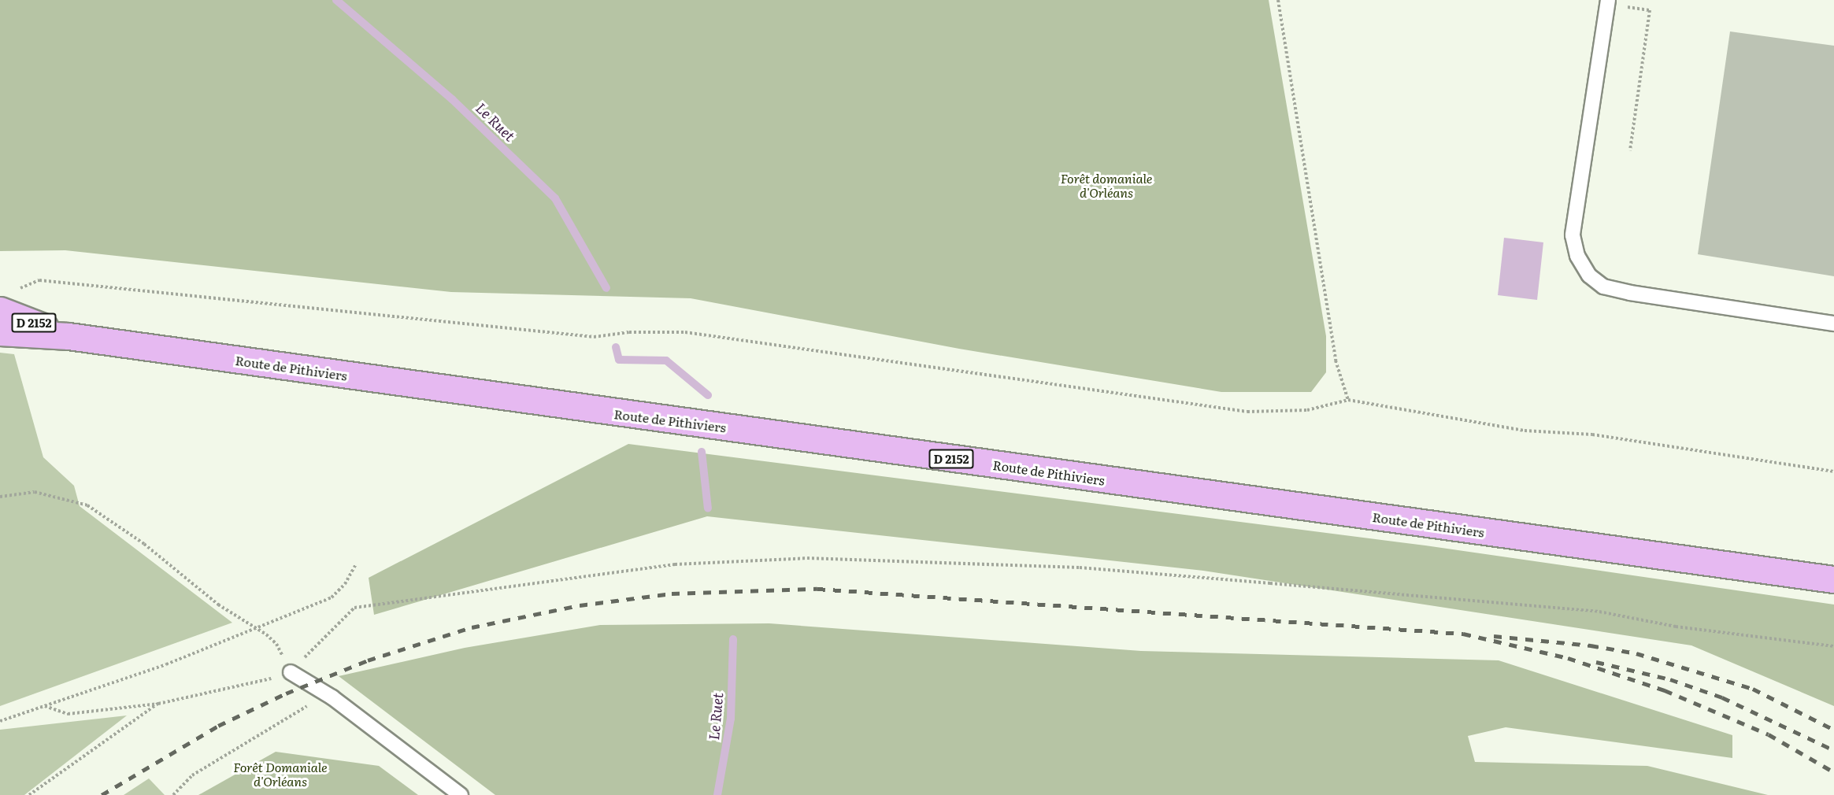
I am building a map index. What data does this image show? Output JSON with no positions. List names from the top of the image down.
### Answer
{
  "streets": {
    "main road": ["D 2152", "Route de Pithiviers"]
  },
  "water": ["Le Ruet"],
  "parks": ["Forêt domaniale d'Orléans", "Forêt Domaniale d'Orléans"]
}
